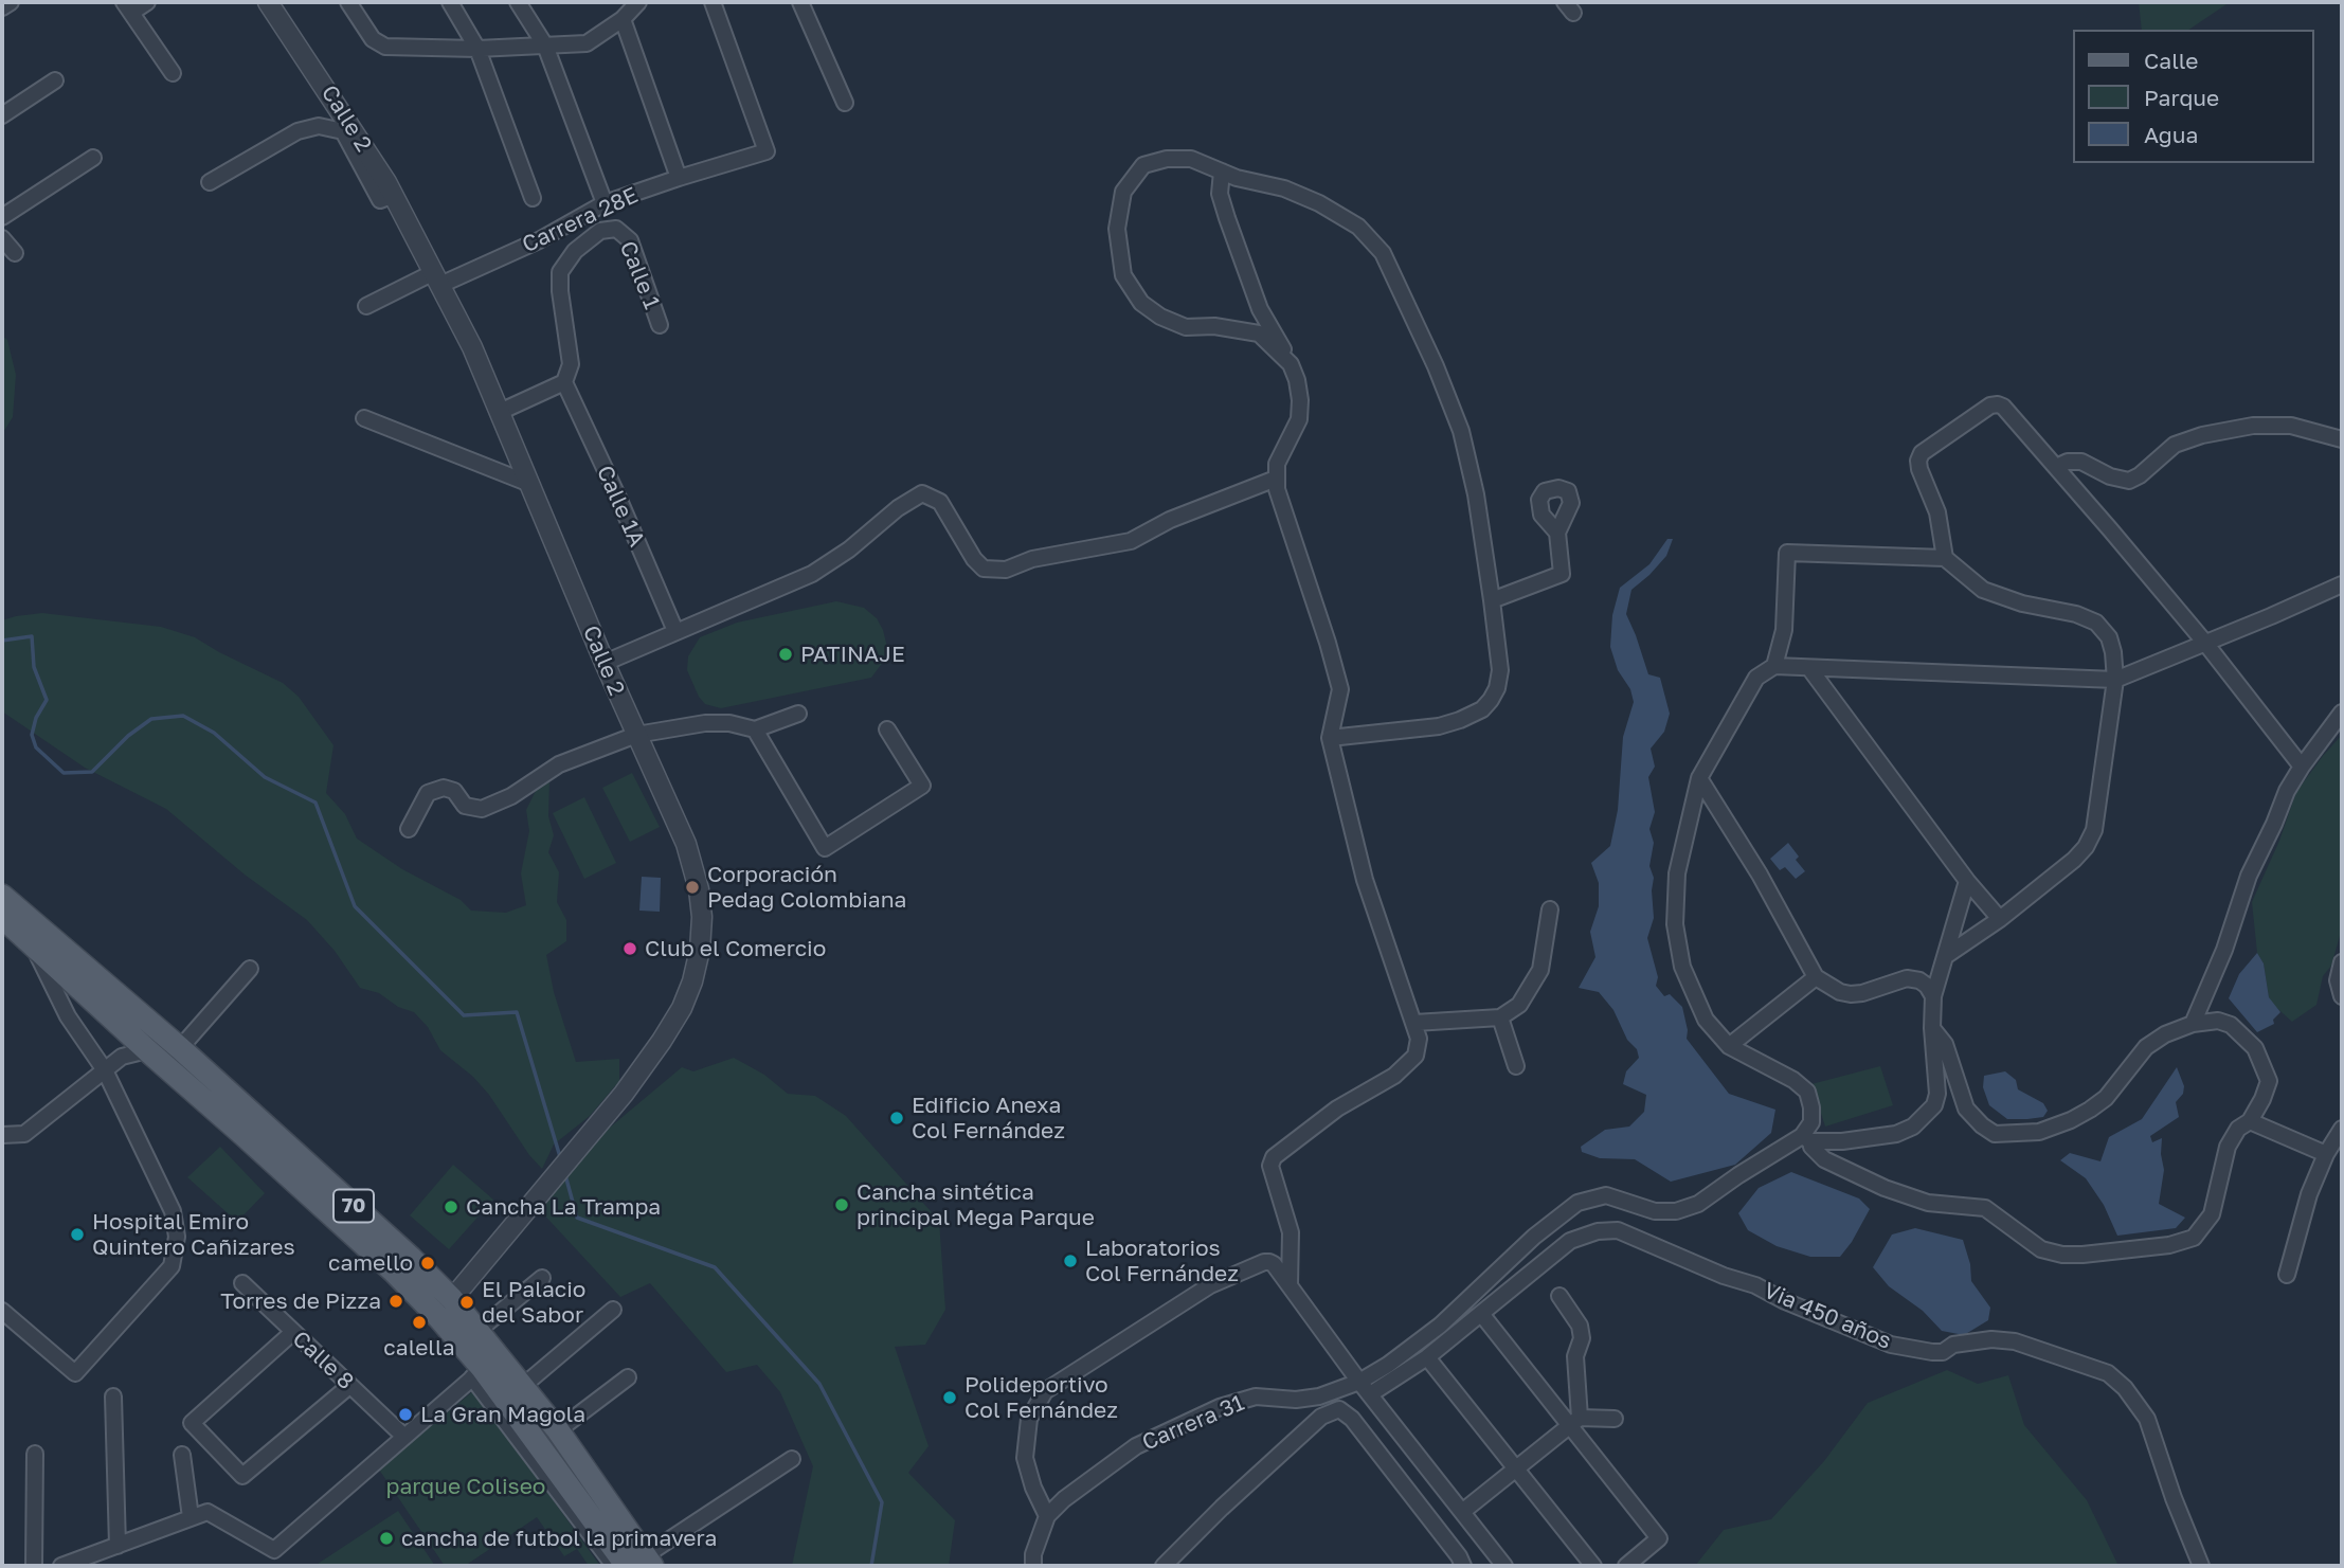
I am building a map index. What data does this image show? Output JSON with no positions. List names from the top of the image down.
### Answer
{
  "streets": {
    "main road": ["70"],
    "street": [
      "Calle 2",
      "Carrera 28E",
      "Calle 1",
      "Calle 1A",
      "Via 450 años",
      "Calle 8",
      "Carrera 31"
    ]
  },
  "crossings": [
    ["Calle 2", "Carrera 28E"],
    ["Calle 2", "70"],
    ["Calle 1", "Calle 1A"]
  ],
  "parks": ["parque Coliseo"],
  "places": [
    "PATINAJE",
    "Corporación Pedag Colombiana",
    "Club el Comercio",
    "Edificio Anexa Col Fernández",
    "Cancha sintética principal Mega Parque",
    "Cancha La Trampa",
    "Hospital Emiro Quintero Cañizares",
    "Laboratorios Col Fernández",
    "camello",
    "Torres de Pizza",
    "El Palacio del Sabor",
    "calella",
    "Polideportivo Col Fernández",
    "La Gran Magola",
    "cancha de futbol la primavera"
  ],
  "legend": ["Calle", "Parque", "Agua"]
}
